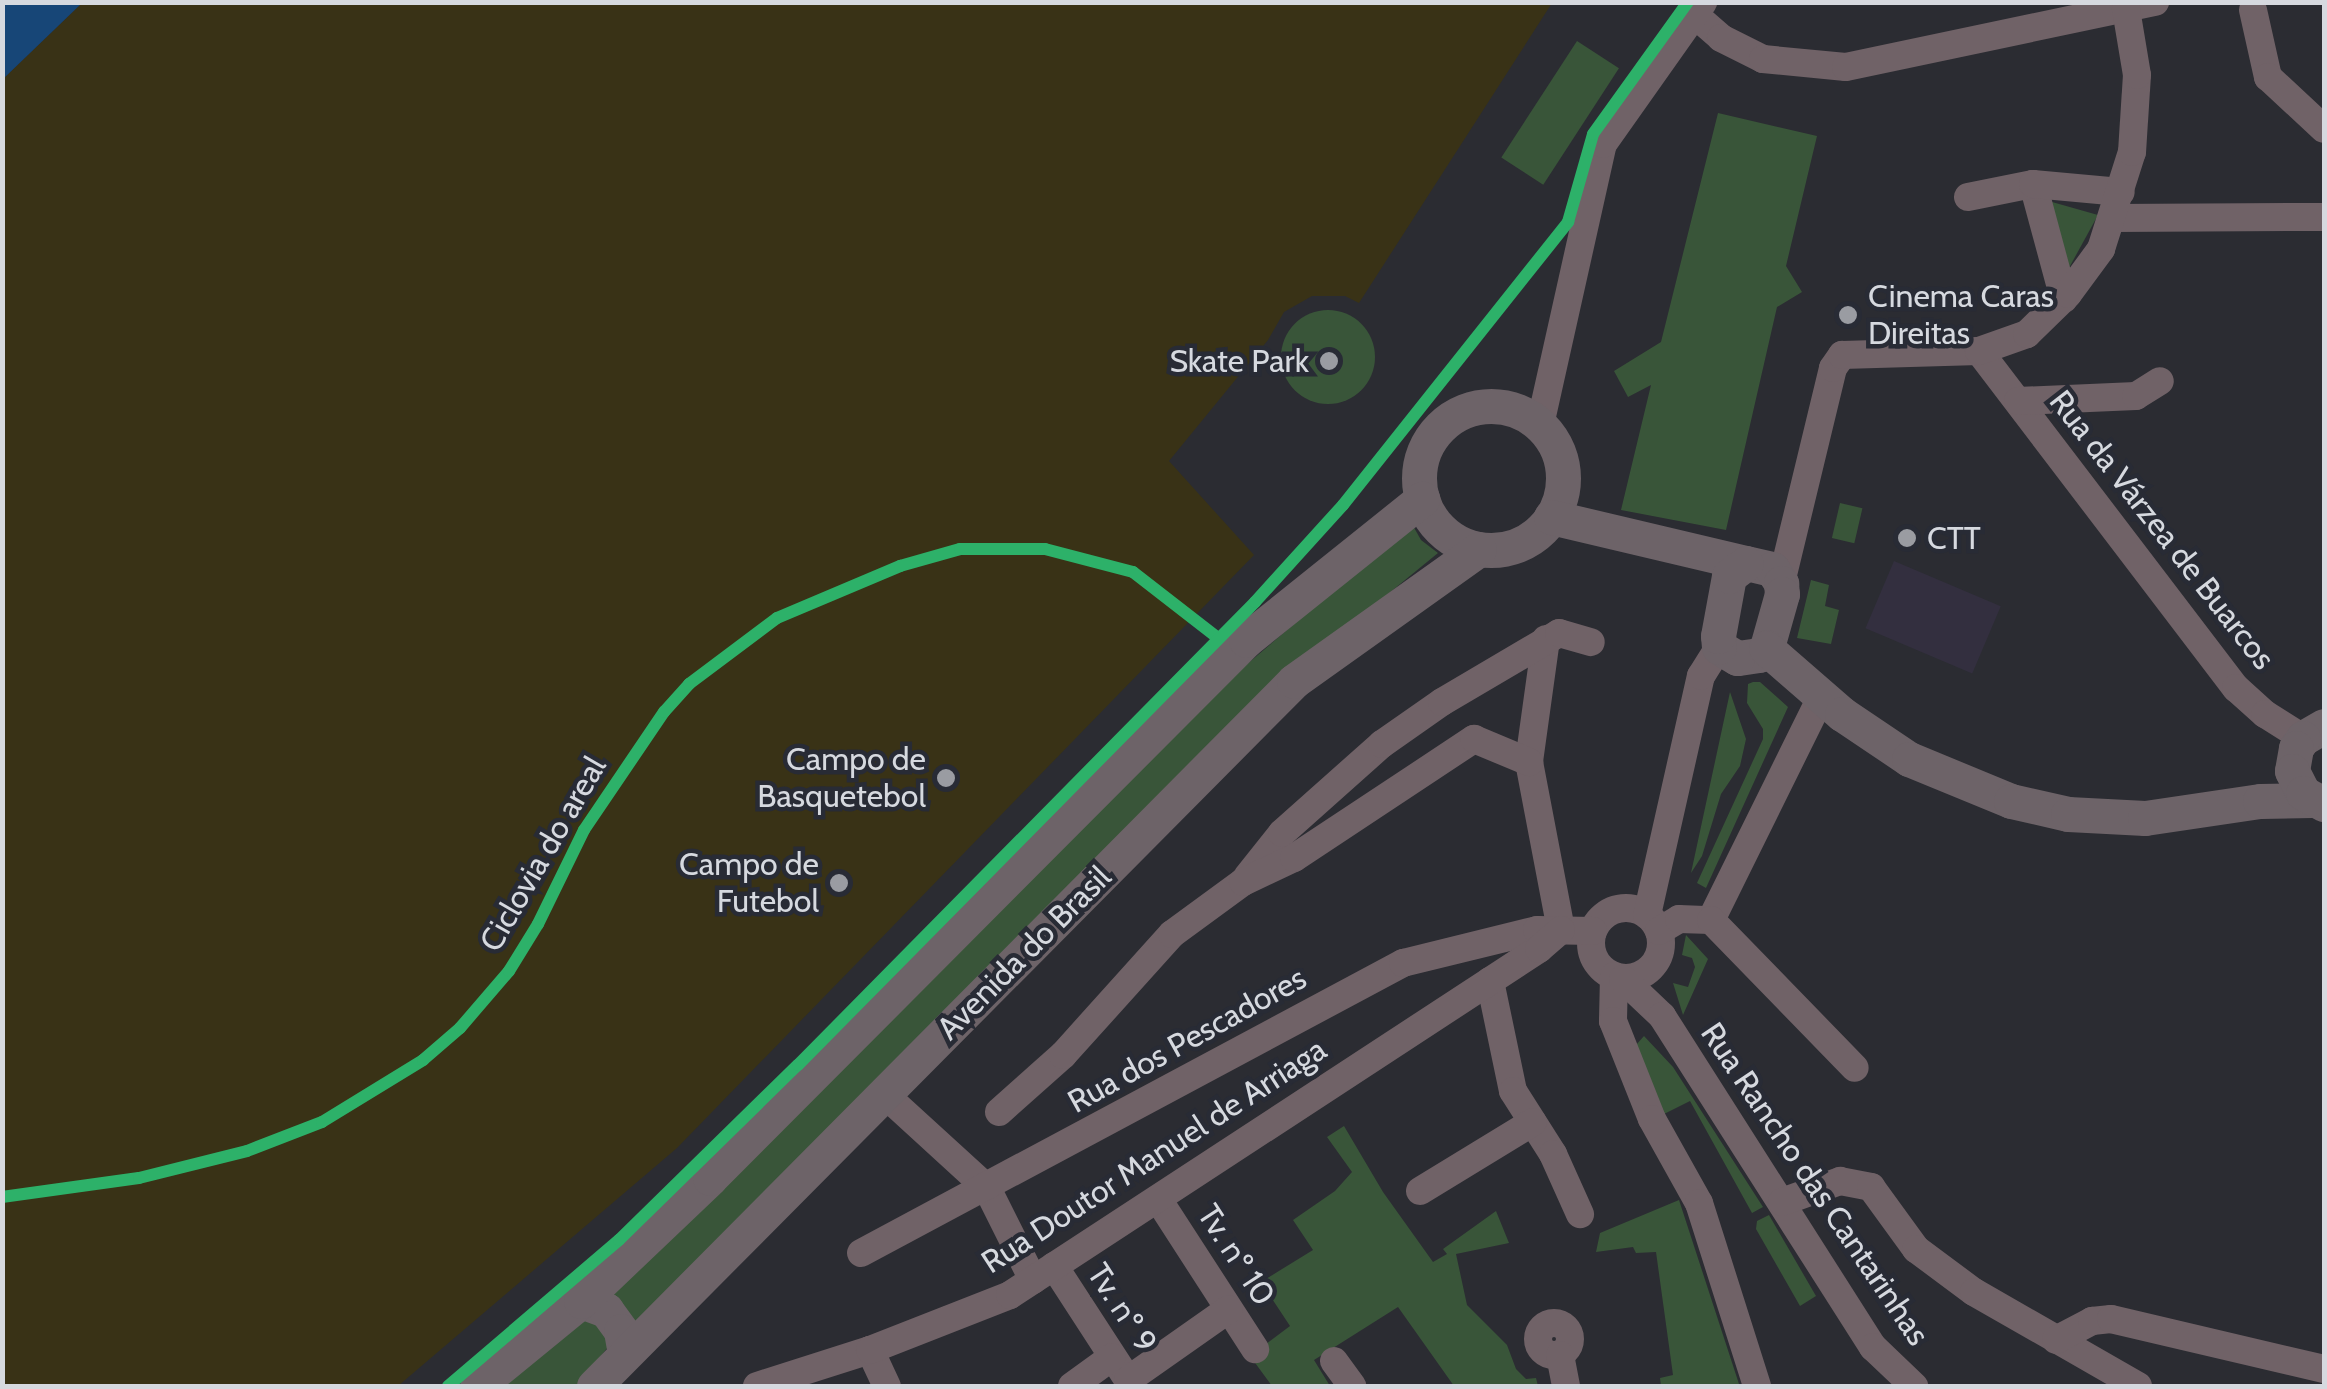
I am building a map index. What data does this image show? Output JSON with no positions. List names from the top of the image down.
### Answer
{
  "streets": {
    "main road": ["Avenida do Brasil"],
    "street": [
      "Rua da Várzea de Buarcos",
      "Rua dos Pescadores",
      "Rua Doutor Manuel de Arriaga",
      "Rua Rancho das Cantarinhas",
      "Tv. nº 10",
      "Tv. nº 9"
    ],
    "cycle path": ["Ciclovia do areal"]
  },
  "crossings": [
    ["Rua dos Pescadores", "Rua Doutor Manuel de Arriaga"],
    ["Rua dos Pescadores", "Rua Rancho das Cantarinhas"],
    ["Rua dos Pescadores", "Tv. nº 9"],
    ["Rua Doutor Manuel de Arriaga", "Tv. nº 10"],
    ["Rua Doutor Manuel de Arriaga", "Tv. nº 9"]
  ],
  "places": [
    "Cinema Caras Direitas",
    "Skate Park",
    "CTT",
    "Campo de Basquetebol",
    "Campo de Futebol"
  ]
}
